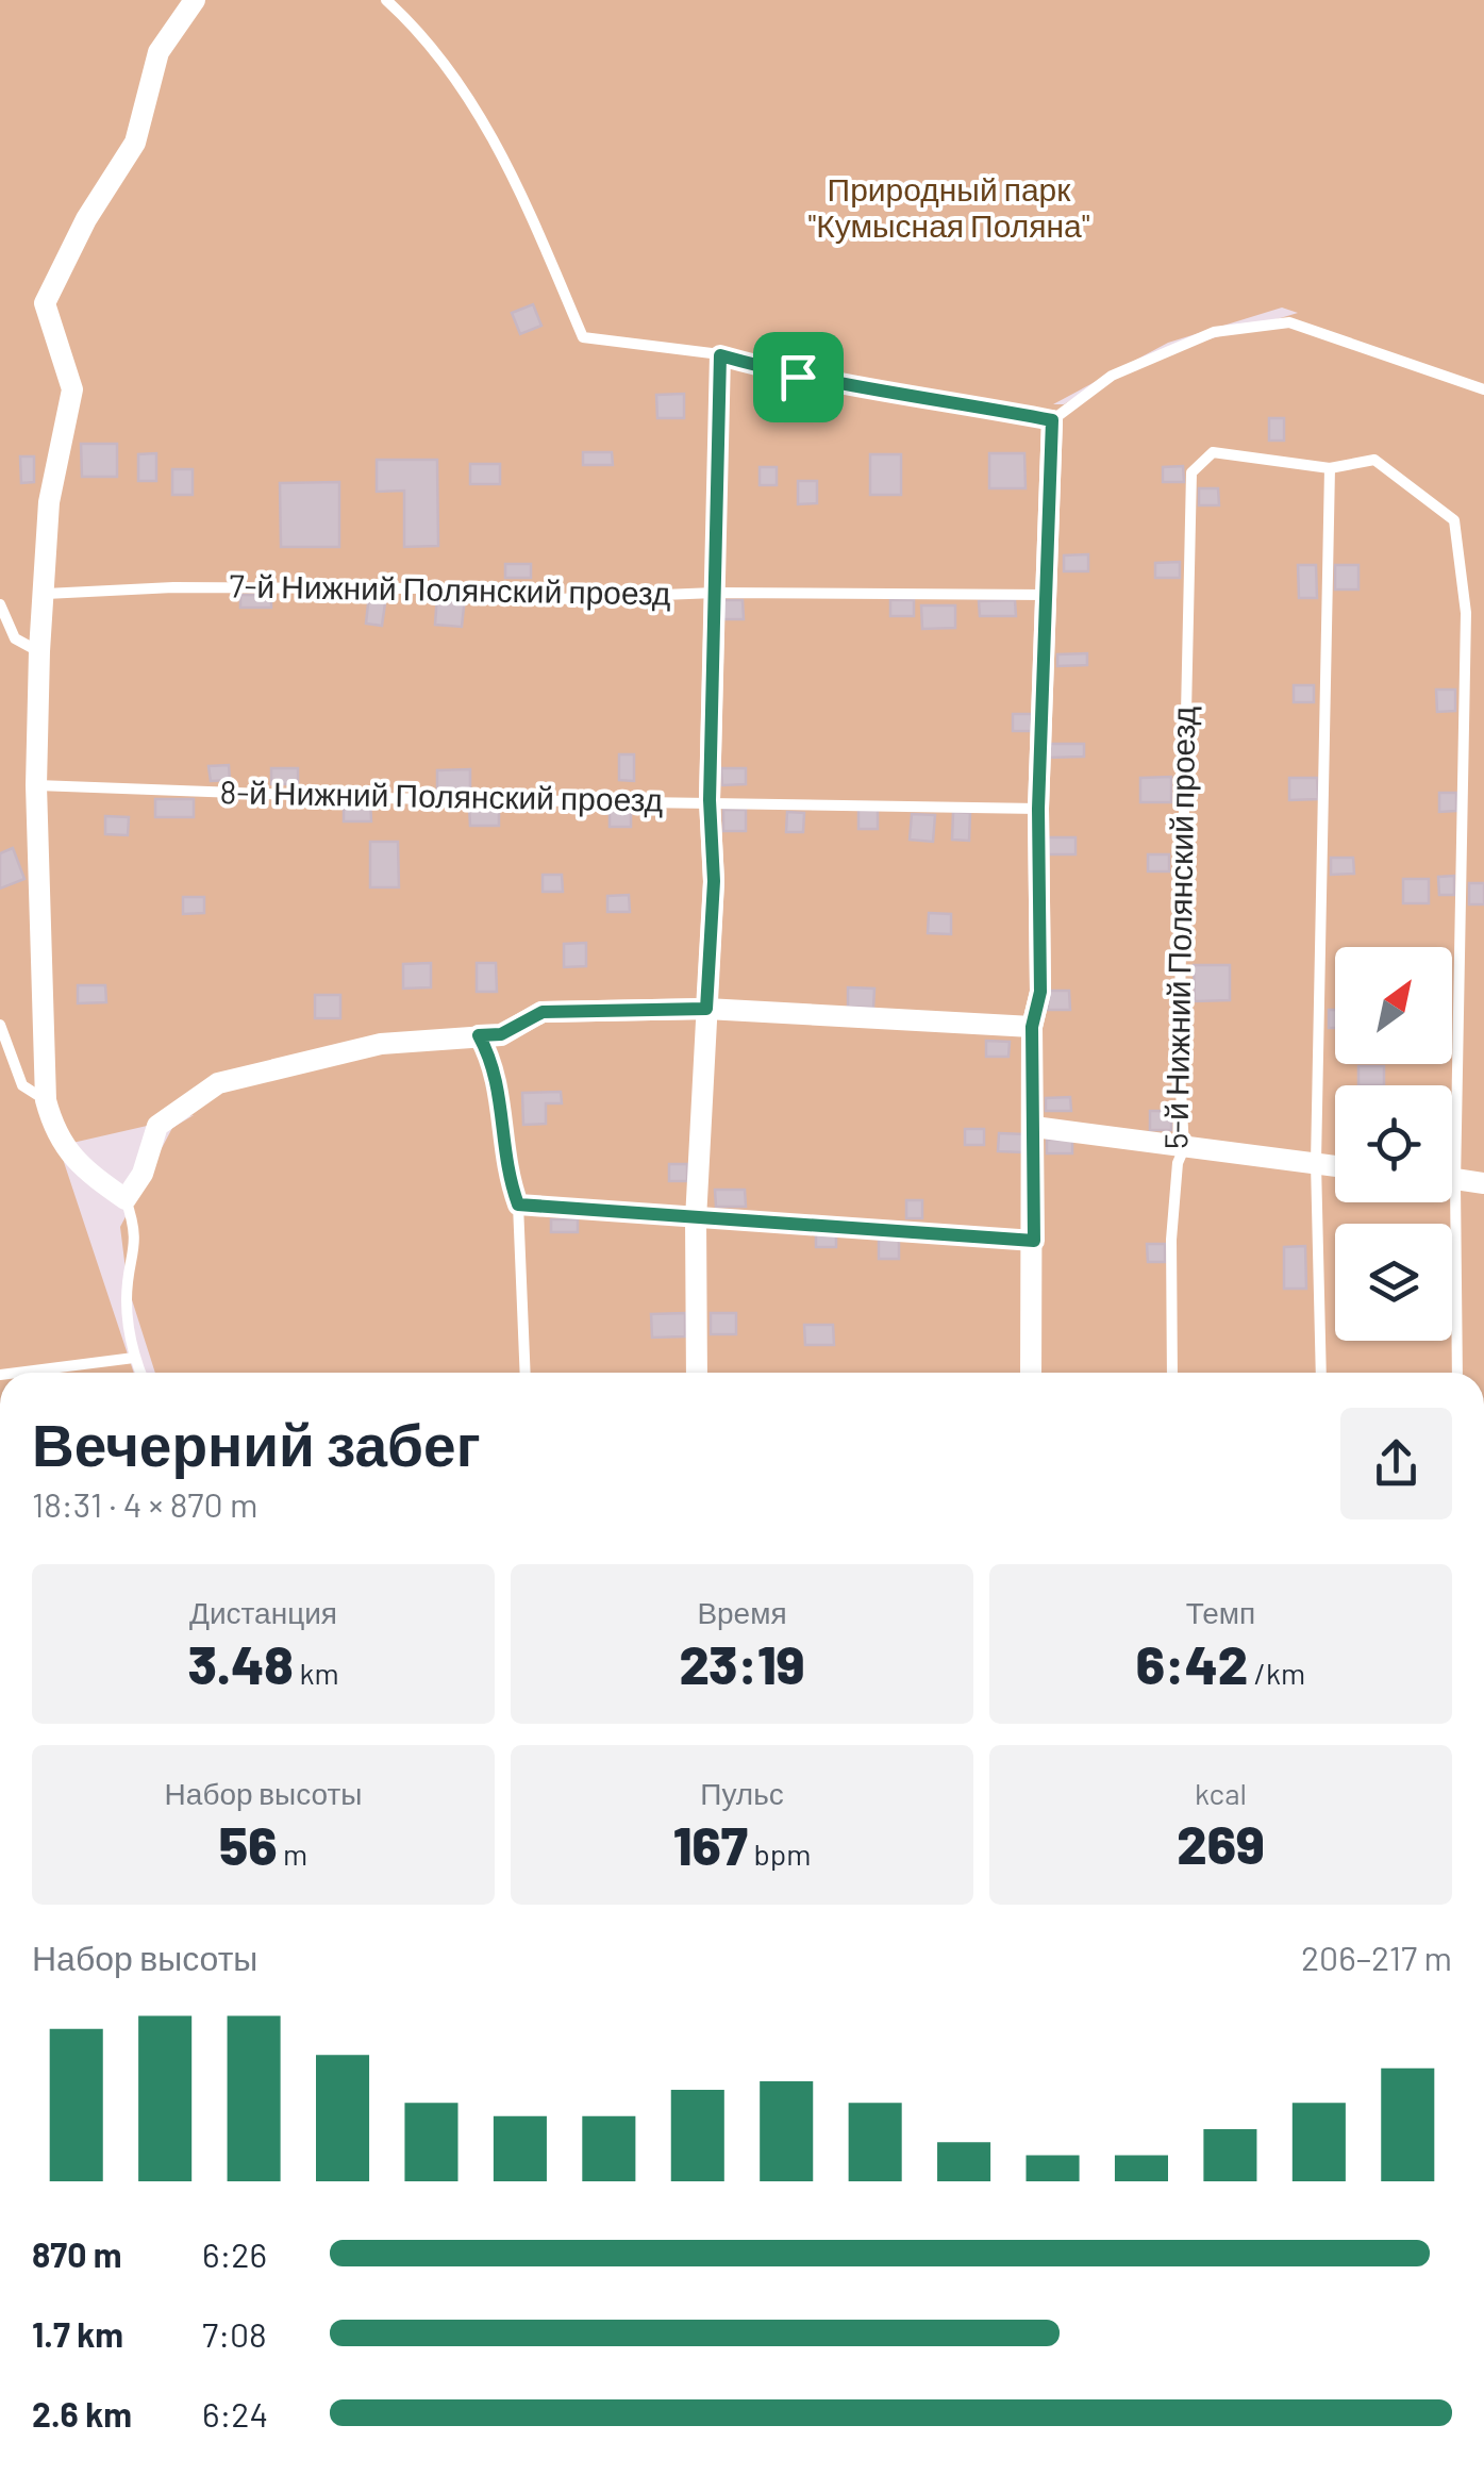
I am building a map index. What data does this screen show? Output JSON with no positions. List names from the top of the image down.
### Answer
{
  "streets": {
    "lane": ["7-й Нижний Полянский проезд", "8-й Нижний Полянский проезд", "5-й Нижний Полянский проезд"]
  },
  "parks": ["Природный парк \"Кумысная Поляна\""],
  "north": "top right",
  "page": {
    "heading": ["Вечерний забег", "18:31 · 4 × 870 m"],
    "stats": [
      ["Дистанция", "3.48 km"],
      ["Время", "23:19"],
      ["Темп", "6:42 /km"],
      ["Набор высоты", "56 m"],
      ["Пульс", "167 bpm"],
      ["kcal", "269"]
    ],
    "chart": ["Набор высоты", "206–217 m"],
    "list": [
      {
        "name": "870 m",
        "note": "6:26"
      },
      {
        "name": "1.7 km",
        "note": "7:08"
      },
      {
        "name": "2.6 km",
        "note": "6:24"
      }
    ]
  }
}
